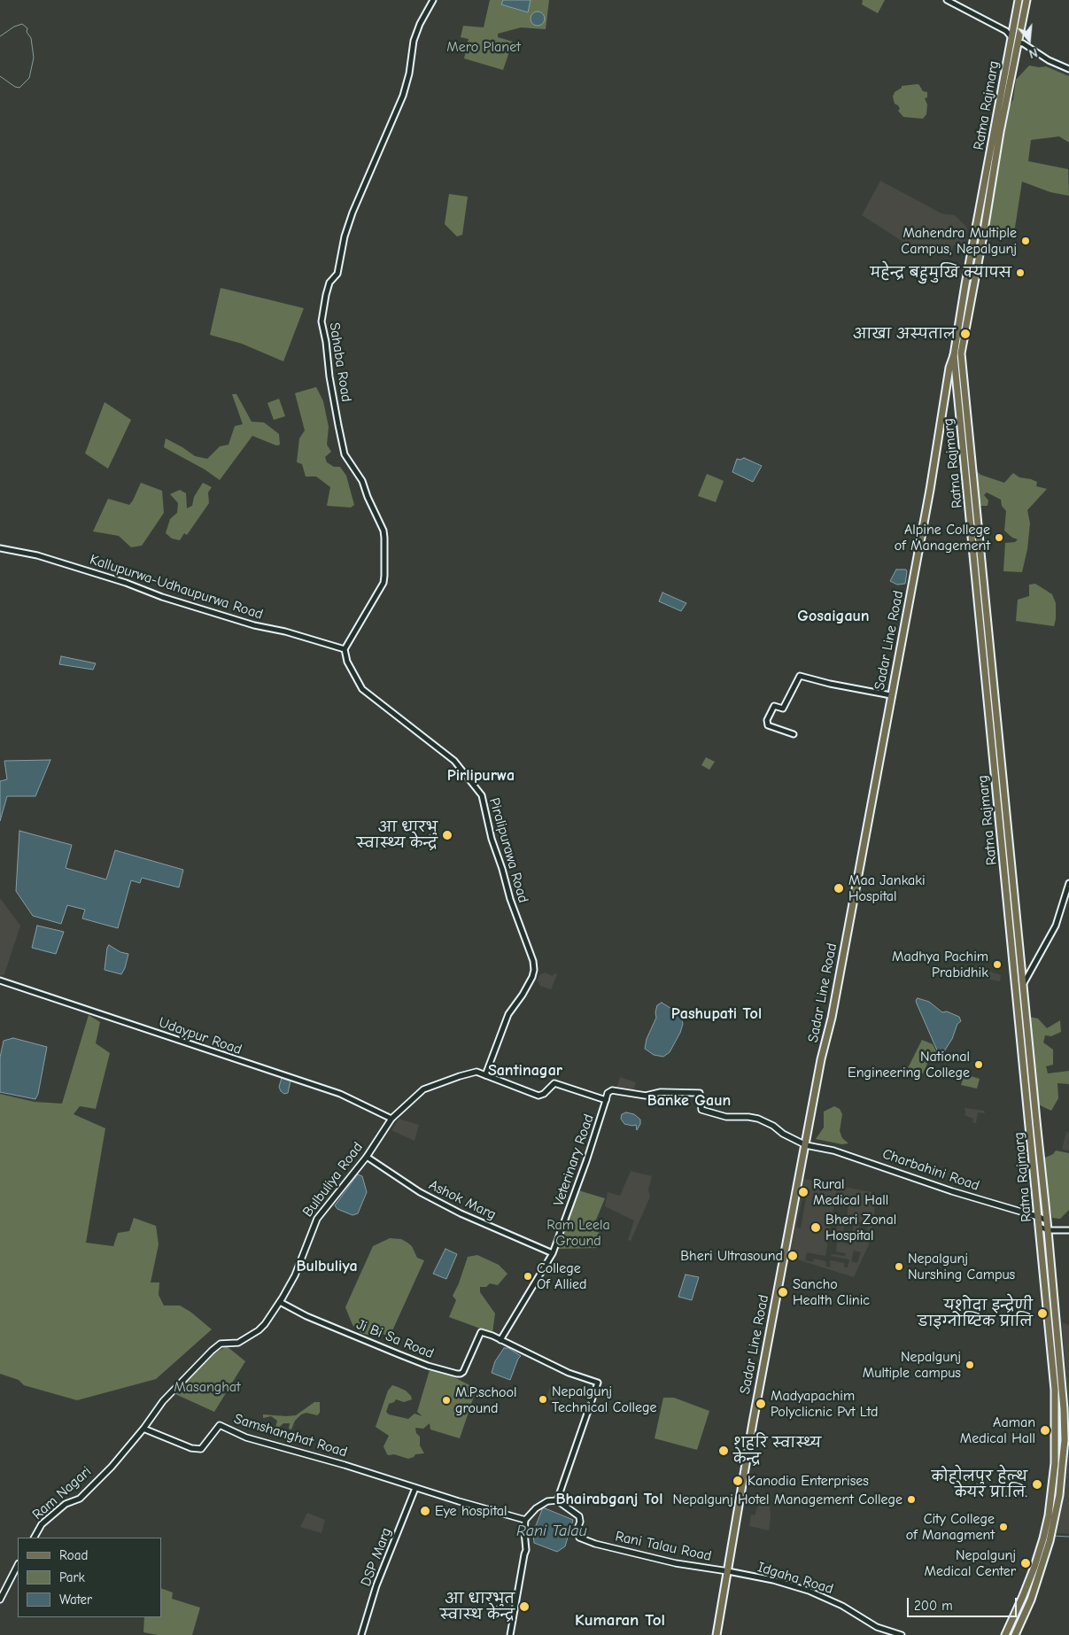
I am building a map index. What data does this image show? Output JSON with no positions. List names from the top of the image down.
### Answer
{
  "streets": {
    "main road": [
      "Ratna Rajmarg",
      "Sadar Line Road",
      "Charbahini Road",
      "Bulbuliya Road",
      "Samshanghat Road",
      "Ram Nagari",
      "Rani Talau Road"
    ],
    "street": [
      "Sahaba Road",
      "Kallupurwa-Udhaupurwa Road",
      "Piralipurawa Road",
      "Udaypur Road",
      "Veterinary Road",
      "Ashok Marg",
      "Ji Bi Sa Road",
      "DSP Marg",
      "Idgaha Road"
    ]
  },
  "crossings": [
    ["Ratna Rajmarg", "Sadar Line Road"],
    ["Ratna Rajmarg", "Charbahini Road"],
    ["Sahaba Road", "Kallupurwa-Udhaupurwa Road"],
    ["Sahaba Road", "Piralipurawa Road"],
    ["Kallupurwa-Udhaupurwa Road", "Piralipurawa Road"],
    ["Sadar Line Road", "Charbahini Road"],
    ["Sadar Line Road", "Rani Talau Road"],
    ["Sadar Line Road", "Idgaha Road"],
    ["Piralipurawa Road", "Bulbuliya Road"],
    ["Udaypur Road", "Bulbuliya Road"],
    ["Veterinary Road", "Charbahini Road"],
    ["Veterinary Road", "Ashok Marg"],
    ["Veterinary Road", "Ji Bi Sa Road"],
    ["Bulbuliya Road", "Ashok Marg"],
    ["Bulbuliya Road", "Ji Bi Sa Road"],
    ["Bulbuliya Road", "Samshanghat Road"],
    ["Bulbuliya Road", "Ram Nagari"],
    ["Samshanghat Road", "Ram Nagari"],
    ["Samshanghat Road", "DSP Marg"],
    ["Rani Talau Road", "Idgaha Road"]
  ],
  "districts": [
    "Gosaigaun",
    "Pirlipurwa",
    "Pashupati Tol",
    "Santinagar",
    "Banke Gaun",
    "Bulbuliya",
    "Bhairabganj Tol",
    "Kumaran Tol"
  ],
  "water": ["Rani Talau"],
  "parks": ["Mero Planet", "Ram Leela Ground", "Masanghat"],
  "places": [
    "Mahendra Multiple Campus, Nepalgunj",
    "महेन्द्र बहुमुखि क्यापस",
    "आखा अस्पताल",
    "Alpine College of Management",
    "आ धारभु स्वास्थ्य केन्द्र",
    "Maa Jankaki Hospital",
    "Madhya Pachim Prabidhik",
    "National Engineering College",
    "Rural Medical Hall",
    "Bheri Zonal Hospital",
    "Bheri Ultrasound",
    "Nepalgunj Nurshing Campus",
    "College Of Allied",
    "Sancho Health Clinic",
    "यशोदा इन्द्रेणी डाइग्नोष्टिक प्रालि",
    "Nepalgunj Multiple campus",
    "Nepalgunj Technical College",
    "M.P.school ground",
    "Madyapachim Polyclicnic Pvt Ltd",
    "Aaman Medical Hall",
    "शहरि स्वास्थ्य केन्द्र",
    "Kanodia Enterprises",
    "काेहाेलपुर हेल्थ केयर प्रा.लि.",
    "Nepalgunj Hotel Management College",
    "Eye hospital",
    "City College of Managment",
    "Nepalgunj Medical Center",
    "आ धारभुत स्वास्थ केन्द्र"
  ],
  "legend": ["Road", "Park", "Water"],
  "scale_bar": "200 m",
  "north": "bottom"
}
